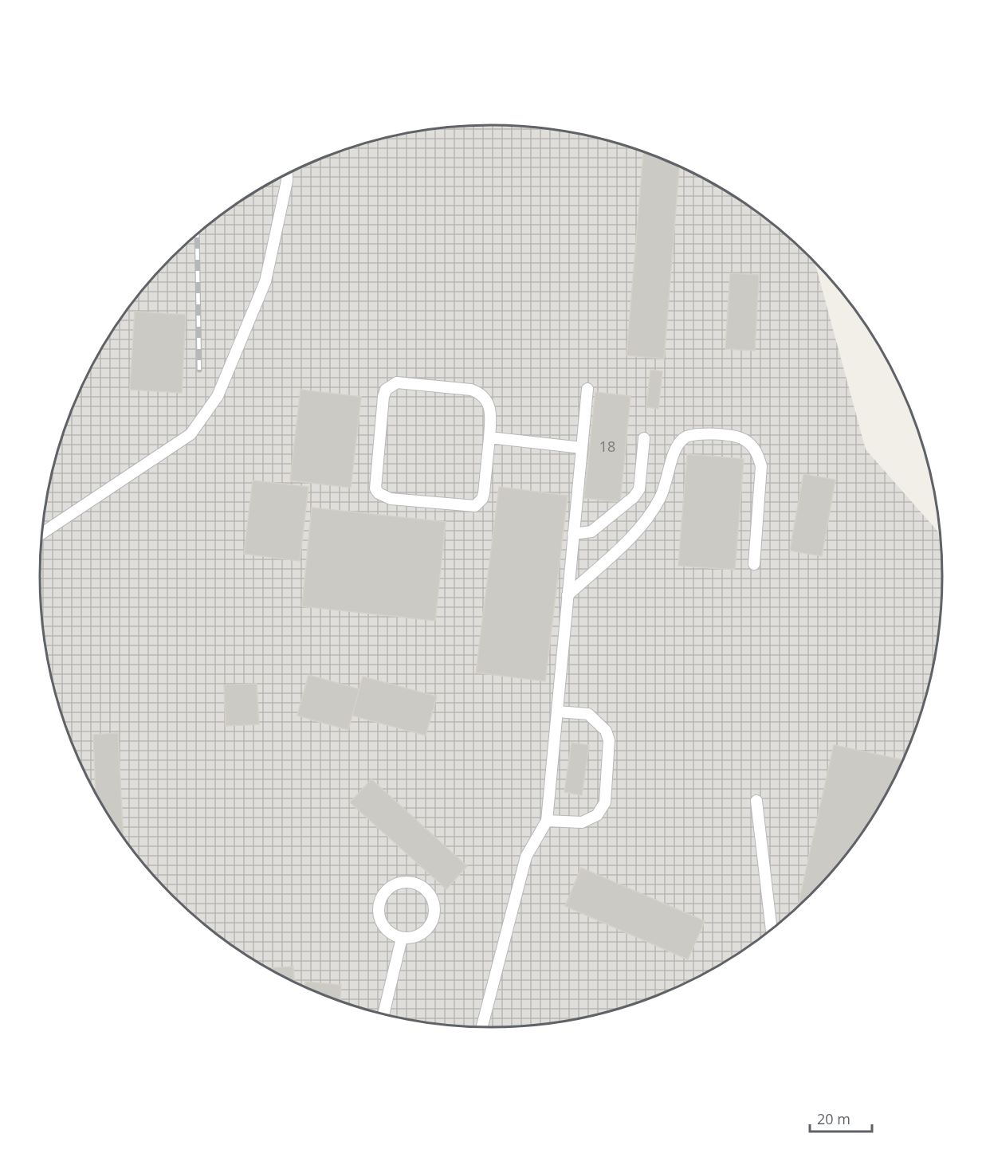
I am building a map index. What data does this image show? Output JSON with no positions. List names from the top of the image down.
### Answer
{
  "house_numbers": ["18"],
  "scale_bar": "20 m"
}
